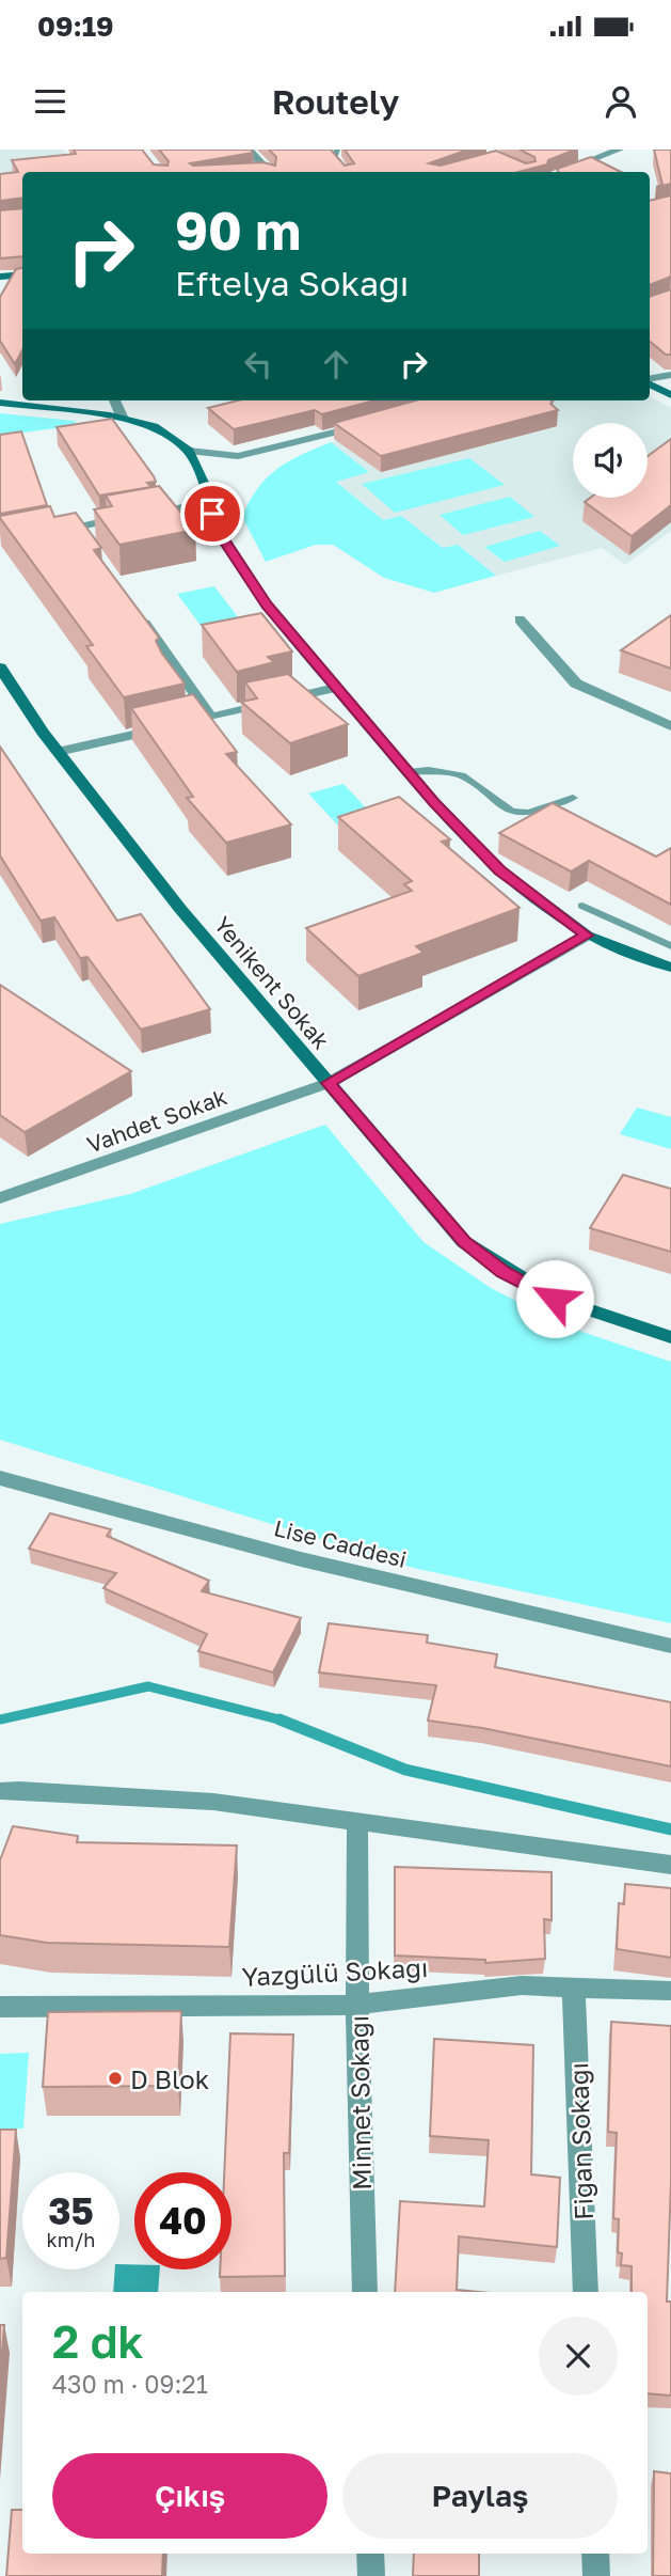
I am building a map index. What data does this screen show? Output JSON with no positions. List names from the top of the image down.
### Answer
{
  "streets": {
    "street": [
      "Yenikent Sokak",
      "Vahdet Sokak",
      "Lise Caddesi",
      "Yazgülü Sokağı",
      "Minnet Sokağı",
      "Figan Sokağı"
    ]
  },
  "crossings": [
    ["Yenikent Sokak", "Vahdet Sokak"],
    ["Yazgülü Sokağı", "Minnet Sokağı"],
    ["Yazgülü Sokağı", "Figan Sokağı"]
  ],
  "places": ["D Blok"],
  "page": {
    "status": "09:19",
    "header": "Routely",
    "turn": ["90 m", "Eftelya Sokağı"],
    "speed": "35 km/h",
    "limit": "40",
    "heading": ["2 dk", "430 m · 09:21"],
    "buttons": ["Çıkış", "Paylaş"]
  }
}
